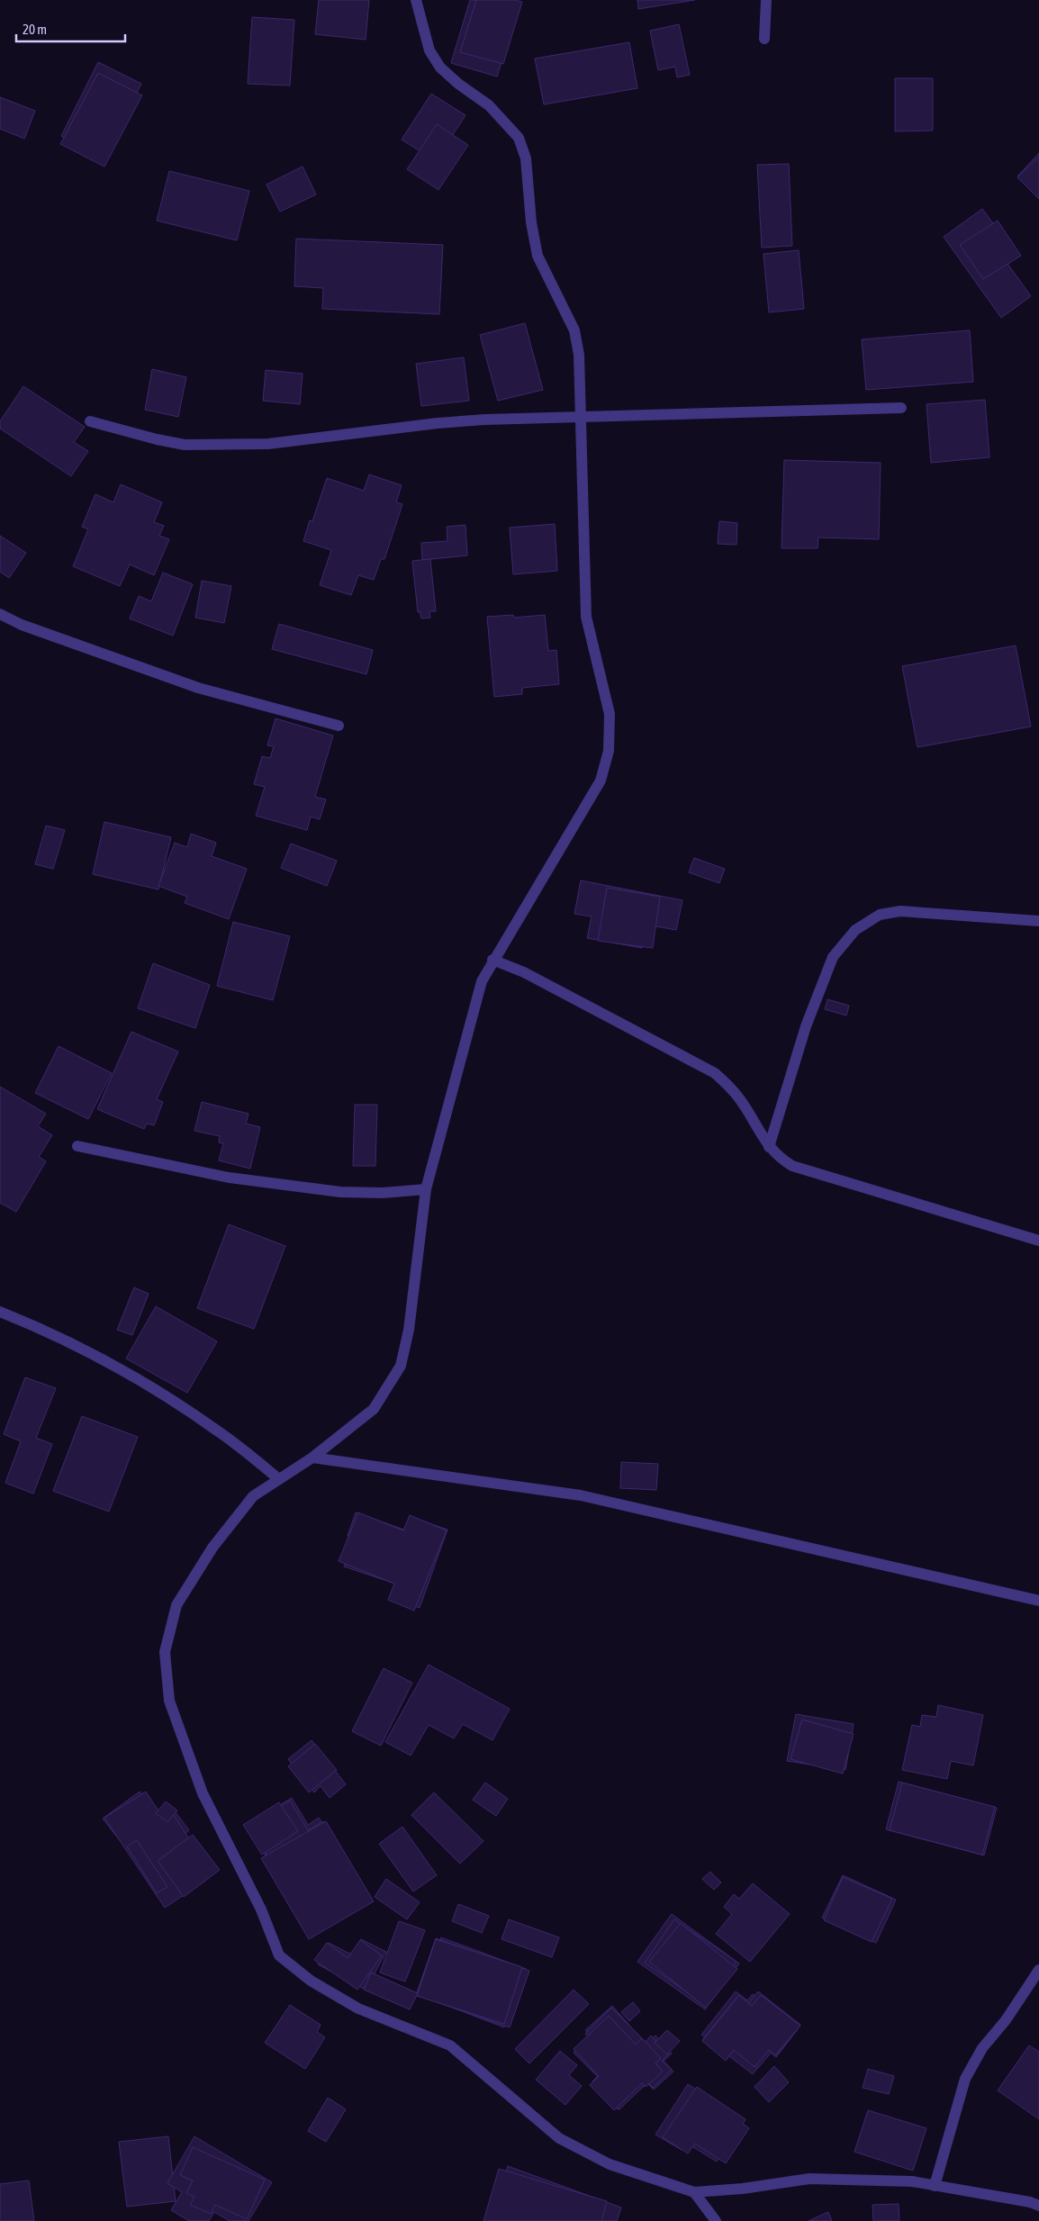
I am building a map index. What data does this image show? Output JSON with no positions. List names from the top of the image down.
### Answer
{
  "scale_bar": "20 m"
}
